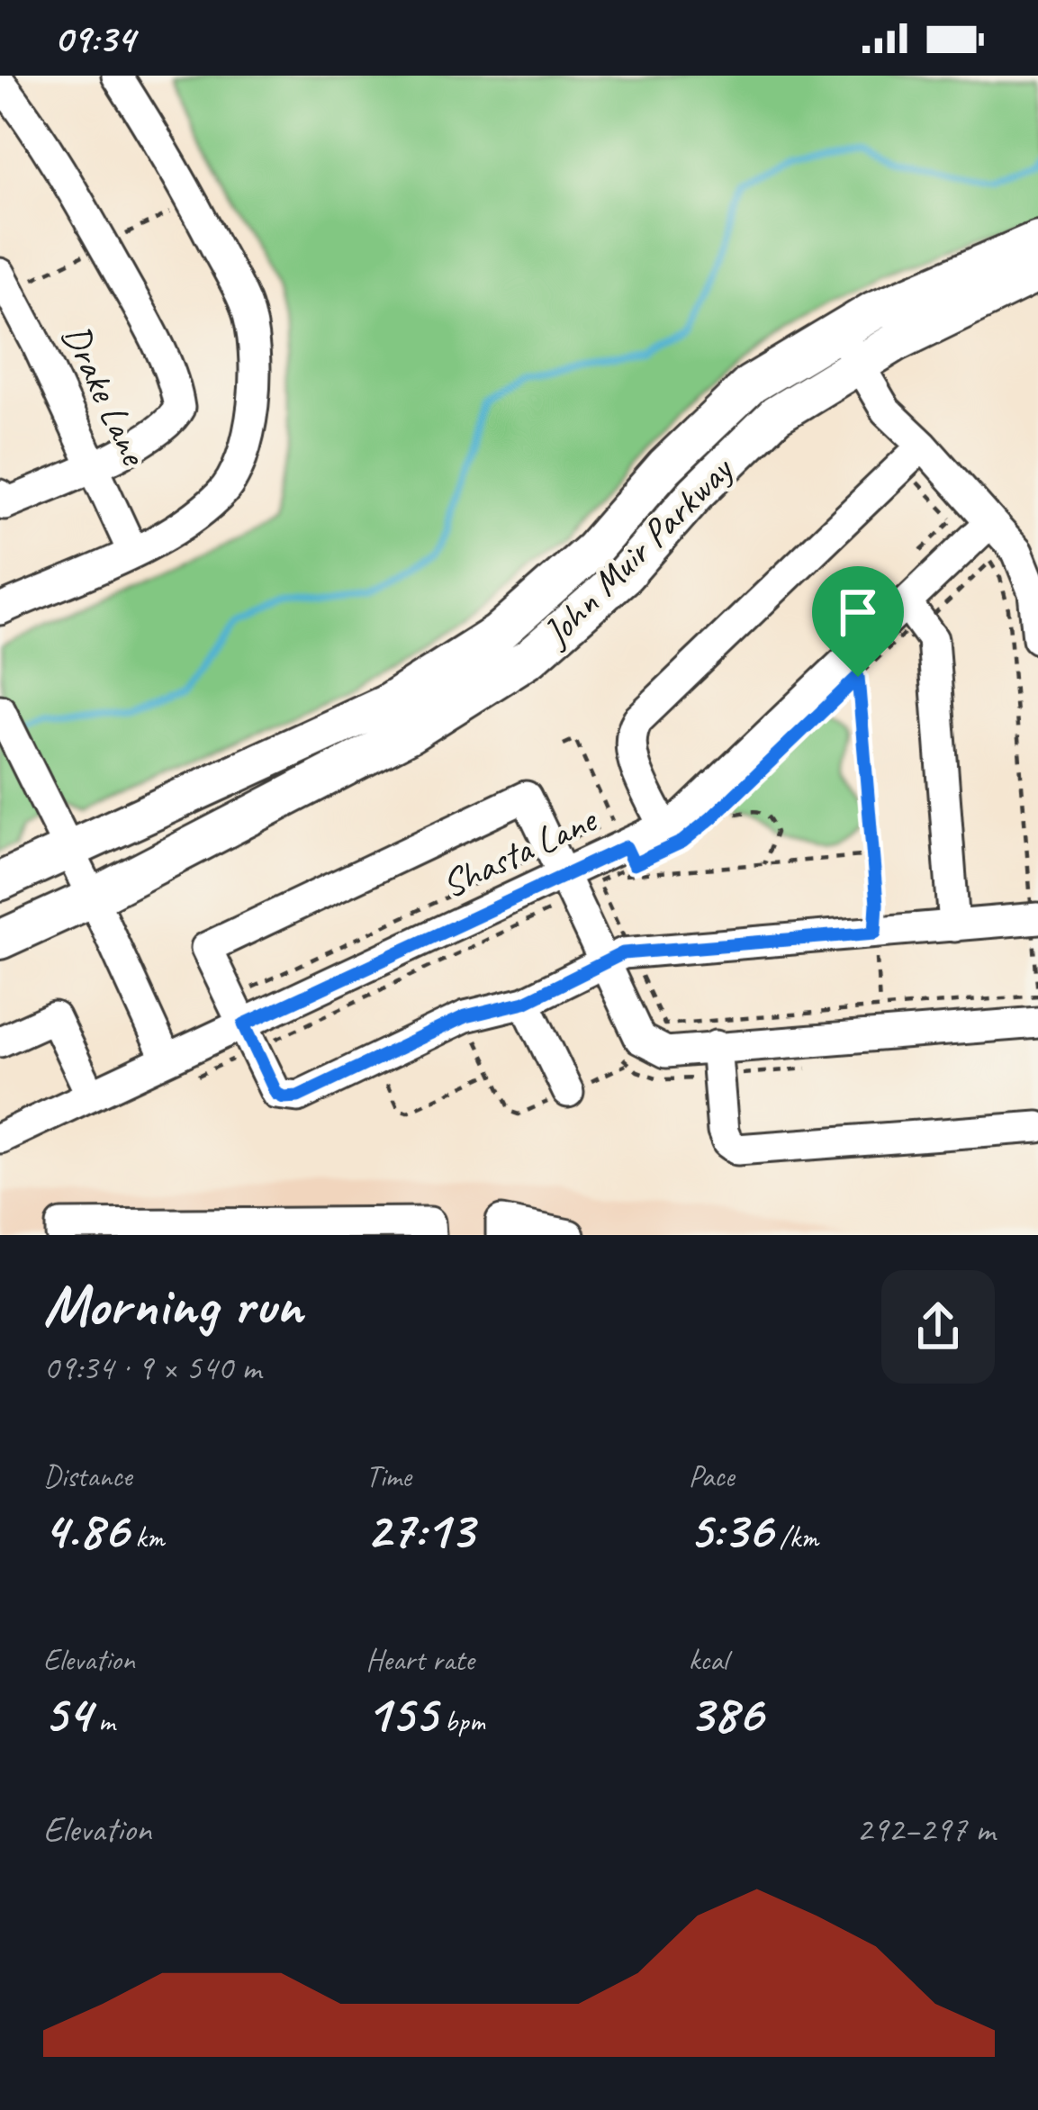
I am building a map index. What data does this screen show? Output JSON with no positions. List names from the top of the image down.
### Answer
{
  "streets": {
    "main road": ["John Muir Parkway"],
    "street": ["Drake Lane", "Shasta Lane"]
  },
  "page": {
    "status": "09:34",
    "heading": ["Morning run", "09:34 · 9 × 540 m"],
    "stats": [
      ["Distance", "4.86 km"],
      ["Time", "27:13"],
      ["Pace", "5:36 /km"],
      ["Elevation", "54 m"],
      ["Heart rate", "155 bpm"],
      ["kcal", "386"]
    ],
    "chart": ["Elevation", "292–297 m"]
  }
}
